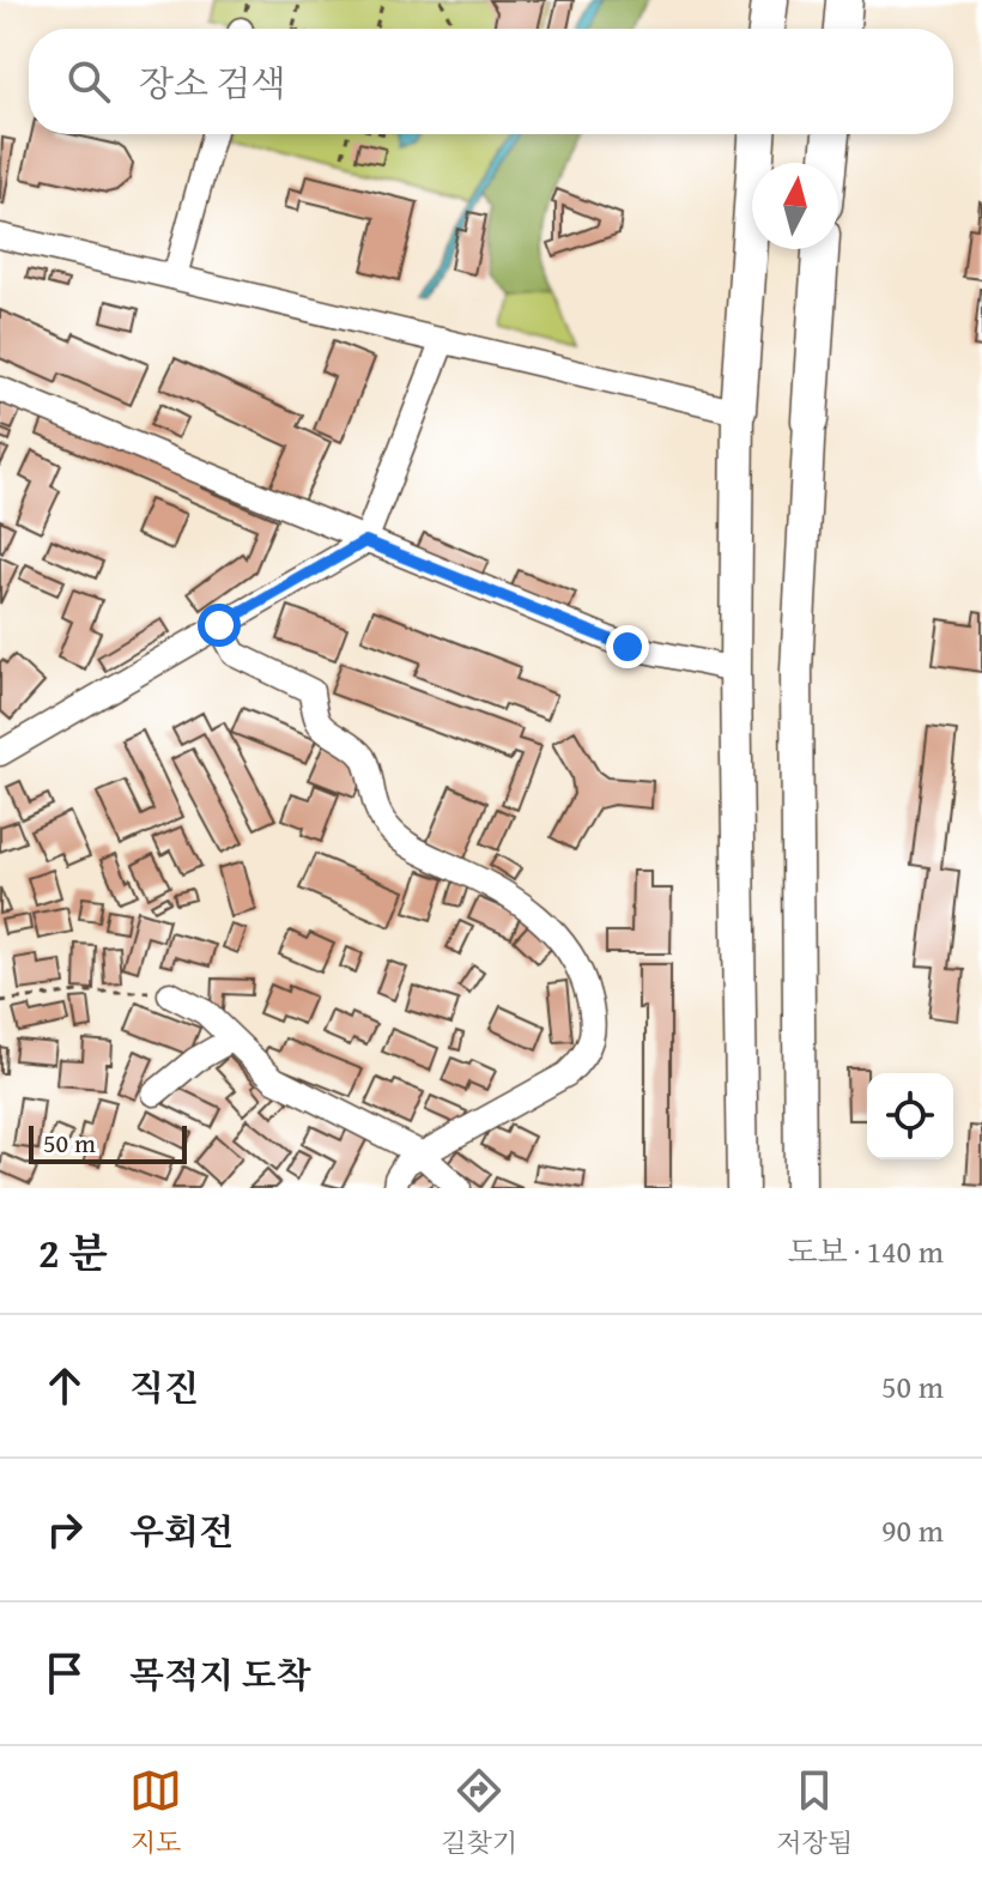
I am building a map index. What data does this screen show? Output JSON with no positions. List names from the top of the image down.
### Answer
{
  "scale_bar": "50 m",
  "north": "top",
  "page": {
    "search": "장소 검색",
    "scale": "50 m",
    "heading": ["2 분", "도보 · 140 m"],
    "list": [
      ["직진", "50 m"],
      ["우회전", "90 m"],
      "목적지 도착"
    ],
    "nav": ["지도", "길찾기", "저장됨"]
  }
}
